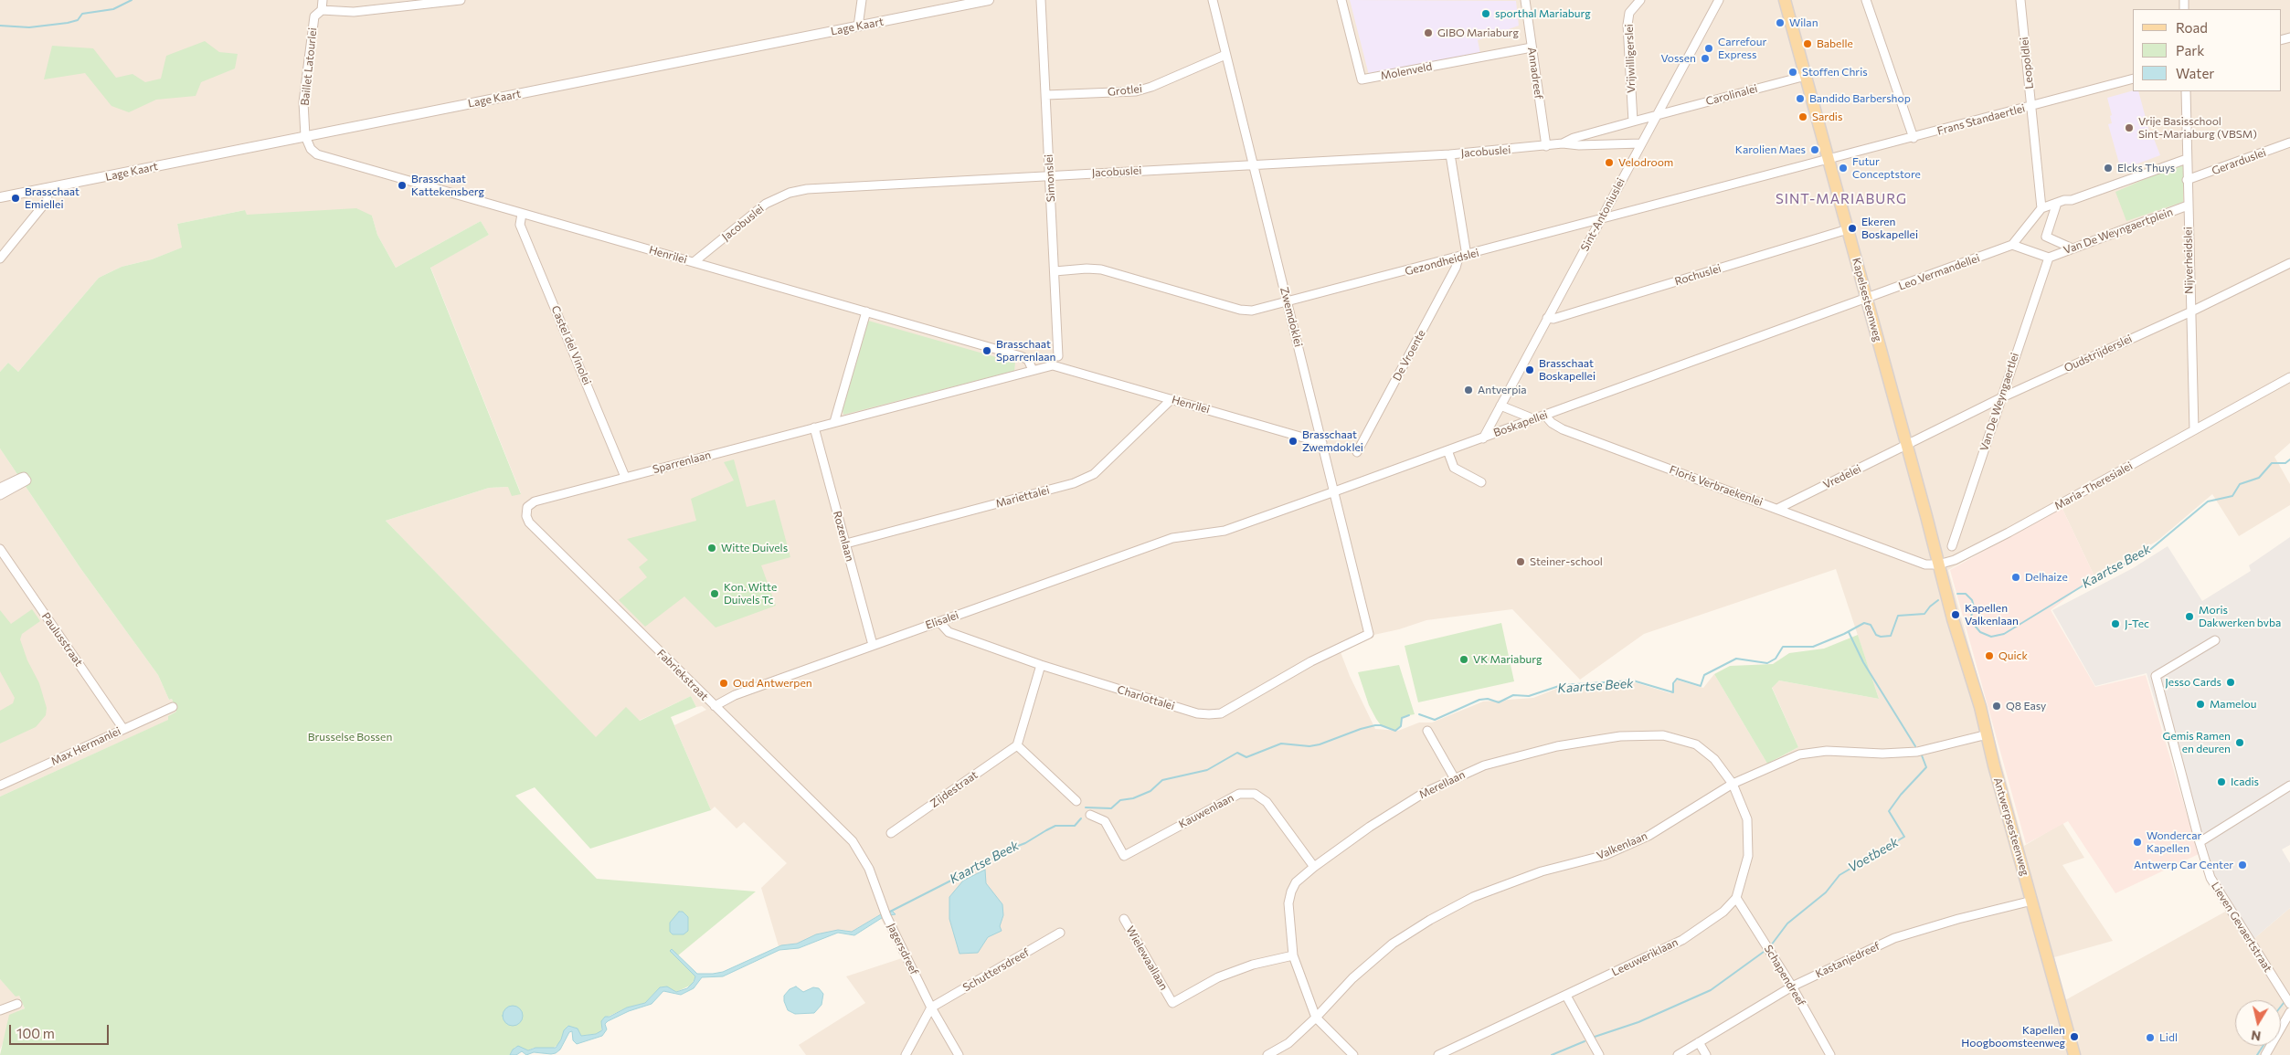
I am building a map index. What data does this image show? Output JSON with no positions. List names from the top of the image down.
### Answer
{
  "streets": {
    "main road": ["Kapelsesteenweg", "Antwerpsesteenweg"],
    "street": [
      "Lage Kaart",
      "Vrijwilligerslei",
      "Leopoldlei",
      "Baillet Latourlei",
      "Molenveld",
      "Annadreef",
      "Grotlei",
      "Carolinalei",
      "Frans Standaertlei",
      "Jacobuslei",
      "Gerarduslei",
      "Simonslei",
      "Sint-Antoniuslei",
      "Van De Weyngaertplein",
      "Henrilei",
      "Nijverheidslei",
      "Gezondheidslei",
      "Leo Vermandellei",
      "Rochuslei",
      "Zwemdoklei",
      "Castel del Vinolei",
      "Oudstrijderslei",
      "De Vroente",
      "Van De Weyngaertlei",
      "Boskapellei",
      "Sparrenlaan",
      "Vredelei",
      "Floris Verbraekenlei",
      "Maria-Theresialei",
      "Mariettalei",
      "Rozenlaan",
      "Elisalei",
      "Paulusstraat",
      "Fabriekstraat",
      "Charlottalei",
      "Max Hermanlei",
      "Merellaan",
      "Zijdestraat",
      "Kauwenlaan",
      "Valkenlaan",
      "Lieven Gevaertstraat",
      "Jagersdreef",
      "Leeuweriklaan",
      "Wielewaallaan",
      "Kastanjedreef",
      "Schuttersdreef",
      "Schapendreef"
    ]
  },
  "crossings": [
    ["Lage Kaart", "Baillet Latourlei"],
    ["Lage Kaart", "Henrilei"],
    ["Vrijwilligerslei", "Jacobuslei"],
    ["Leopoldlei", "Frans Standaertlei"],
    ["Baillet Latourlei", "Henrilei"],
    ["Molenveld", "Annadreef"],
    ["Annadreef", "Jacobuslei"],
    ["Grotlei", "Simonslei"],
    ["Grotlei", "Zwemdoklei"],
    ["Carolinalei", "Jacobuslei"],
    ["Carolinalei", "Sint-Antoniuslei"],
    ["Carolinalei", "Kapelsesteenweg"],
    ["Frans Standaertlei", "Gezondheidslei"],
    ["Frans Standaertlei", "Kapelsesteenweg"],
    ["Jacobuslei", "Simonslei"],
    ["Jacobuslei", "Sint-Antoniuslei"],
    ["Jacobuslei", "Henrilei"],
    ["Jacobuslei", "Zwemdoklei"],
    ["Jacobuslei", "De Vroente"],
    ["Gerarduslei", "Nijverheidslei"],
    ["Simonslei", "Gezondheidslei"],
    ["Sint-Antoniuslei", "Gezondheidslei"],
    ["Sint-Antoniuslei", "Rochuslei"],
    ["Sint-Antoniuslei", "Boskapellei"],
    ["Van De Weyngaertplein", "Nijverheidslei"],
    ["Van De Weyngaertplein", "Van De Weyngaertlei"],
    ["Henrilei", "Zwemdoklei"],
    ["Henrilei", "Castel del Vinolei"],
    ["Henrilei", "Sparrenlaan"],
    ["Henrilei", "Mariettalei"],
    ["Nijverheidslei", "Oudstrijderslei"],
    ["Nijverheidslei", "Maria-Theresialei"],
    ["Gezondheidslei", "Kapelsesteenweg"],
    ["Gezondheidslei", "Zwemdoklei"],
    ["Gezondheidslei", "De Vroente"],
    ["Leo Vermandellei", "Kapelsesteenweg"],
    ["Leo Vermandellei", "Boskapellei"],
    ["Rochuslei", "Kapelsesteenweg"],
    ["Kapelsesteenweg", "Oudstrijderslei"],
    ["Kapelsesteenweg", "Boskapellei"],
    ["Kapelsesteenweg", "Vredelei"],
    ["Kapelsesteenweg", "Maria-Theresialei"],
    ["Kapelsesteenweg", "Antwerpsesteenweg"],
    ["Zwemdoklei", "Boskapellei"],
    ["Zwemdoklei", "Charlottalei"],
    ["Castel del Vinolei", "Sparrenlaan"],
    ["Oudstrijderslei", "Van De Weyngaertlei"],
    ["Oudstrijderslei", "Vredelei"],
    ["Boskapellei", "Floris Verbraekenlei"],
    ["Boskapellei", "Elisalei"],
    ["Sparrenlaan", "Rozenlaan"],
    ["Sparrenlaan", "Fabriekstraat"],
    ["Vredelei", "Floris Verbraekenlei"],
    ["Floris Verbraekenlei", "Maria-Theresialei"],
    ["Mariettalei", "Rozenlaan"],
    ["Rozenlaan", "Elisalei"],
    ["Elisalei", "Fabriekstraat"],
    ["Elisalei", "Charlottalei"],
    ["Paulusstraat", "Max Hermanlei"],
    ["Fabriekstraat", "Jagersdreef"],
    ["Merellaan", "Kauwenlaan"],
    ["Merellaan", "Valkenlaan"],
    ["Merellaan", "Leeuweriklaan"],
    ["Merellaan", "Wielewaallaan"],
    ["Antwerpsesteenweg", "Valkenlaan"],
    ["Antwerpsesteenweg", "Kastanjedreef"],
    ["Valkenlaan", "Leeuweriklaan"],
    ["Jagersdreef", "Schuttersdreef"],
    ["Leeuweriklaan", "Schapendreef"],
    ["Kastanjedreef", "Schapendreef"]
  ],
  "districts": ["SINT-MARIABURG"],
  "water": ["Kaartse Beek", "Voetbeek"],
  "parks": ["Brusselse Bossen"],
  "places": [
    "sporthal Mariaburg",
    "Wilan",
    "GIBO Mariaburg",
    "Babelle",
    "Carrefour Express",
    "Vossen",
    "Stoffen Chris",
    "Bandido Barbershop",
    "Sardis",
    "Vrije Basisschool Sint-Mariaburg (VBSM)",
    "Karolien Maes",
    "Velodroom",
    "Futur Conceptstore",
    "Elcks Thuys",
    "Brasschaat Kattekensberg",
    "Brasschaat Emiellei",
    "Ekeren Boskapellei",
    "Brasschaat Sparrenlaan",
    "Brasschaat Boskapellei",
    "Antverpia",
    "Brasschaat Zwemdoklei",
    "Witte Duivels",
    "Steiner-school",
    "Delhaize",
    "Kon. Witte Duivels Tc",
    "Kapellen Valkenlaan",
    "Moris Dakwerken bvba",
    "J-Tec",
    "Quick",
    "VK Mariaburg",
    "Jesso Cards",
    "Oud Antwerpen",
    "Mamelou",
    "Q8 Easy",
    "Gemis Ramen en deuren",
    "Icadis",
    "Wondercar Kapellen",
    "Antwerp Car Center",
    "Kapellen Hoogboomsteenweg",
    "Lidl"
  ],
  "legend": ["Road", "Park", "Water"],
  "scale_bar": "100 m",
  "north": "bottom"
}
